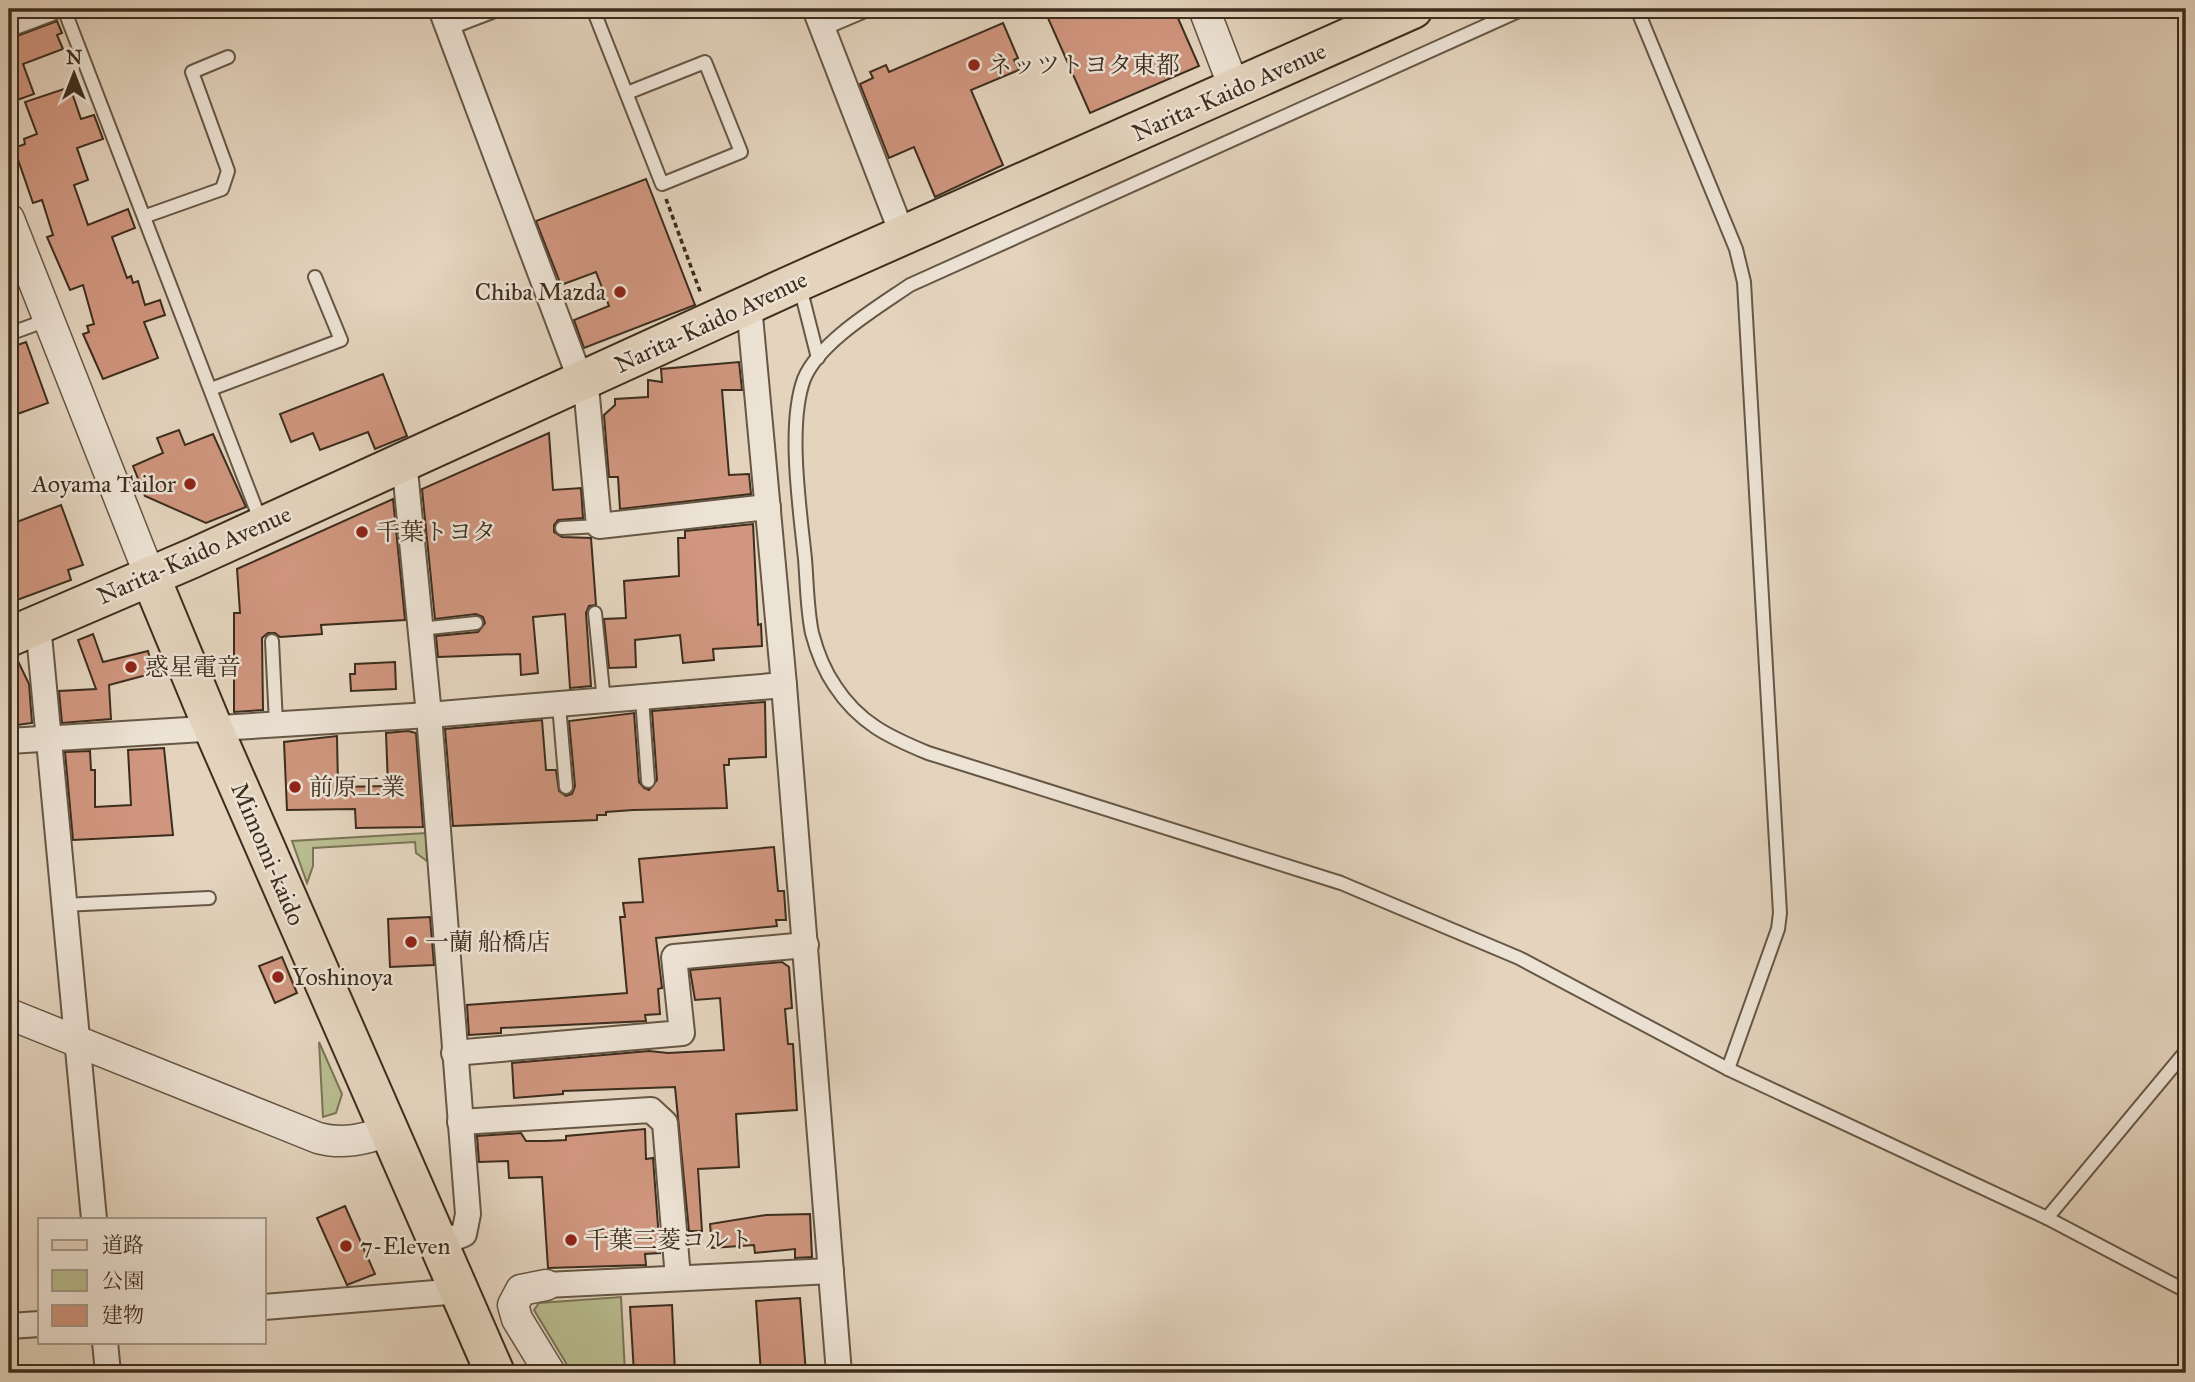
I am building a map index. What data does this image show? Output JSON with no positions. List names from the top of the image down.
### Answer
{
  "streets": {
    "main road": ["Narita-Kaido Avenue", "Mimomi-kaido"]
  },
  "crossings": [
    ["Narita-Kaido Avenue", "Mimomi-kaido"]
  ],
  "places": [
    "ネッツトヨタ東都",
    "Chiba Mazda",
    "Aoyama Tailor",
    "千葉トヨタ",
    "惑星電音",
    "前原工業",
    "一蘭 船橋店",
    "Yoshinoya",
    "千葉三菱コルト",
    "7-Eleven"
  ],
  "legend": ["道路", "公園", "建物"],
  "north": "top"
}
